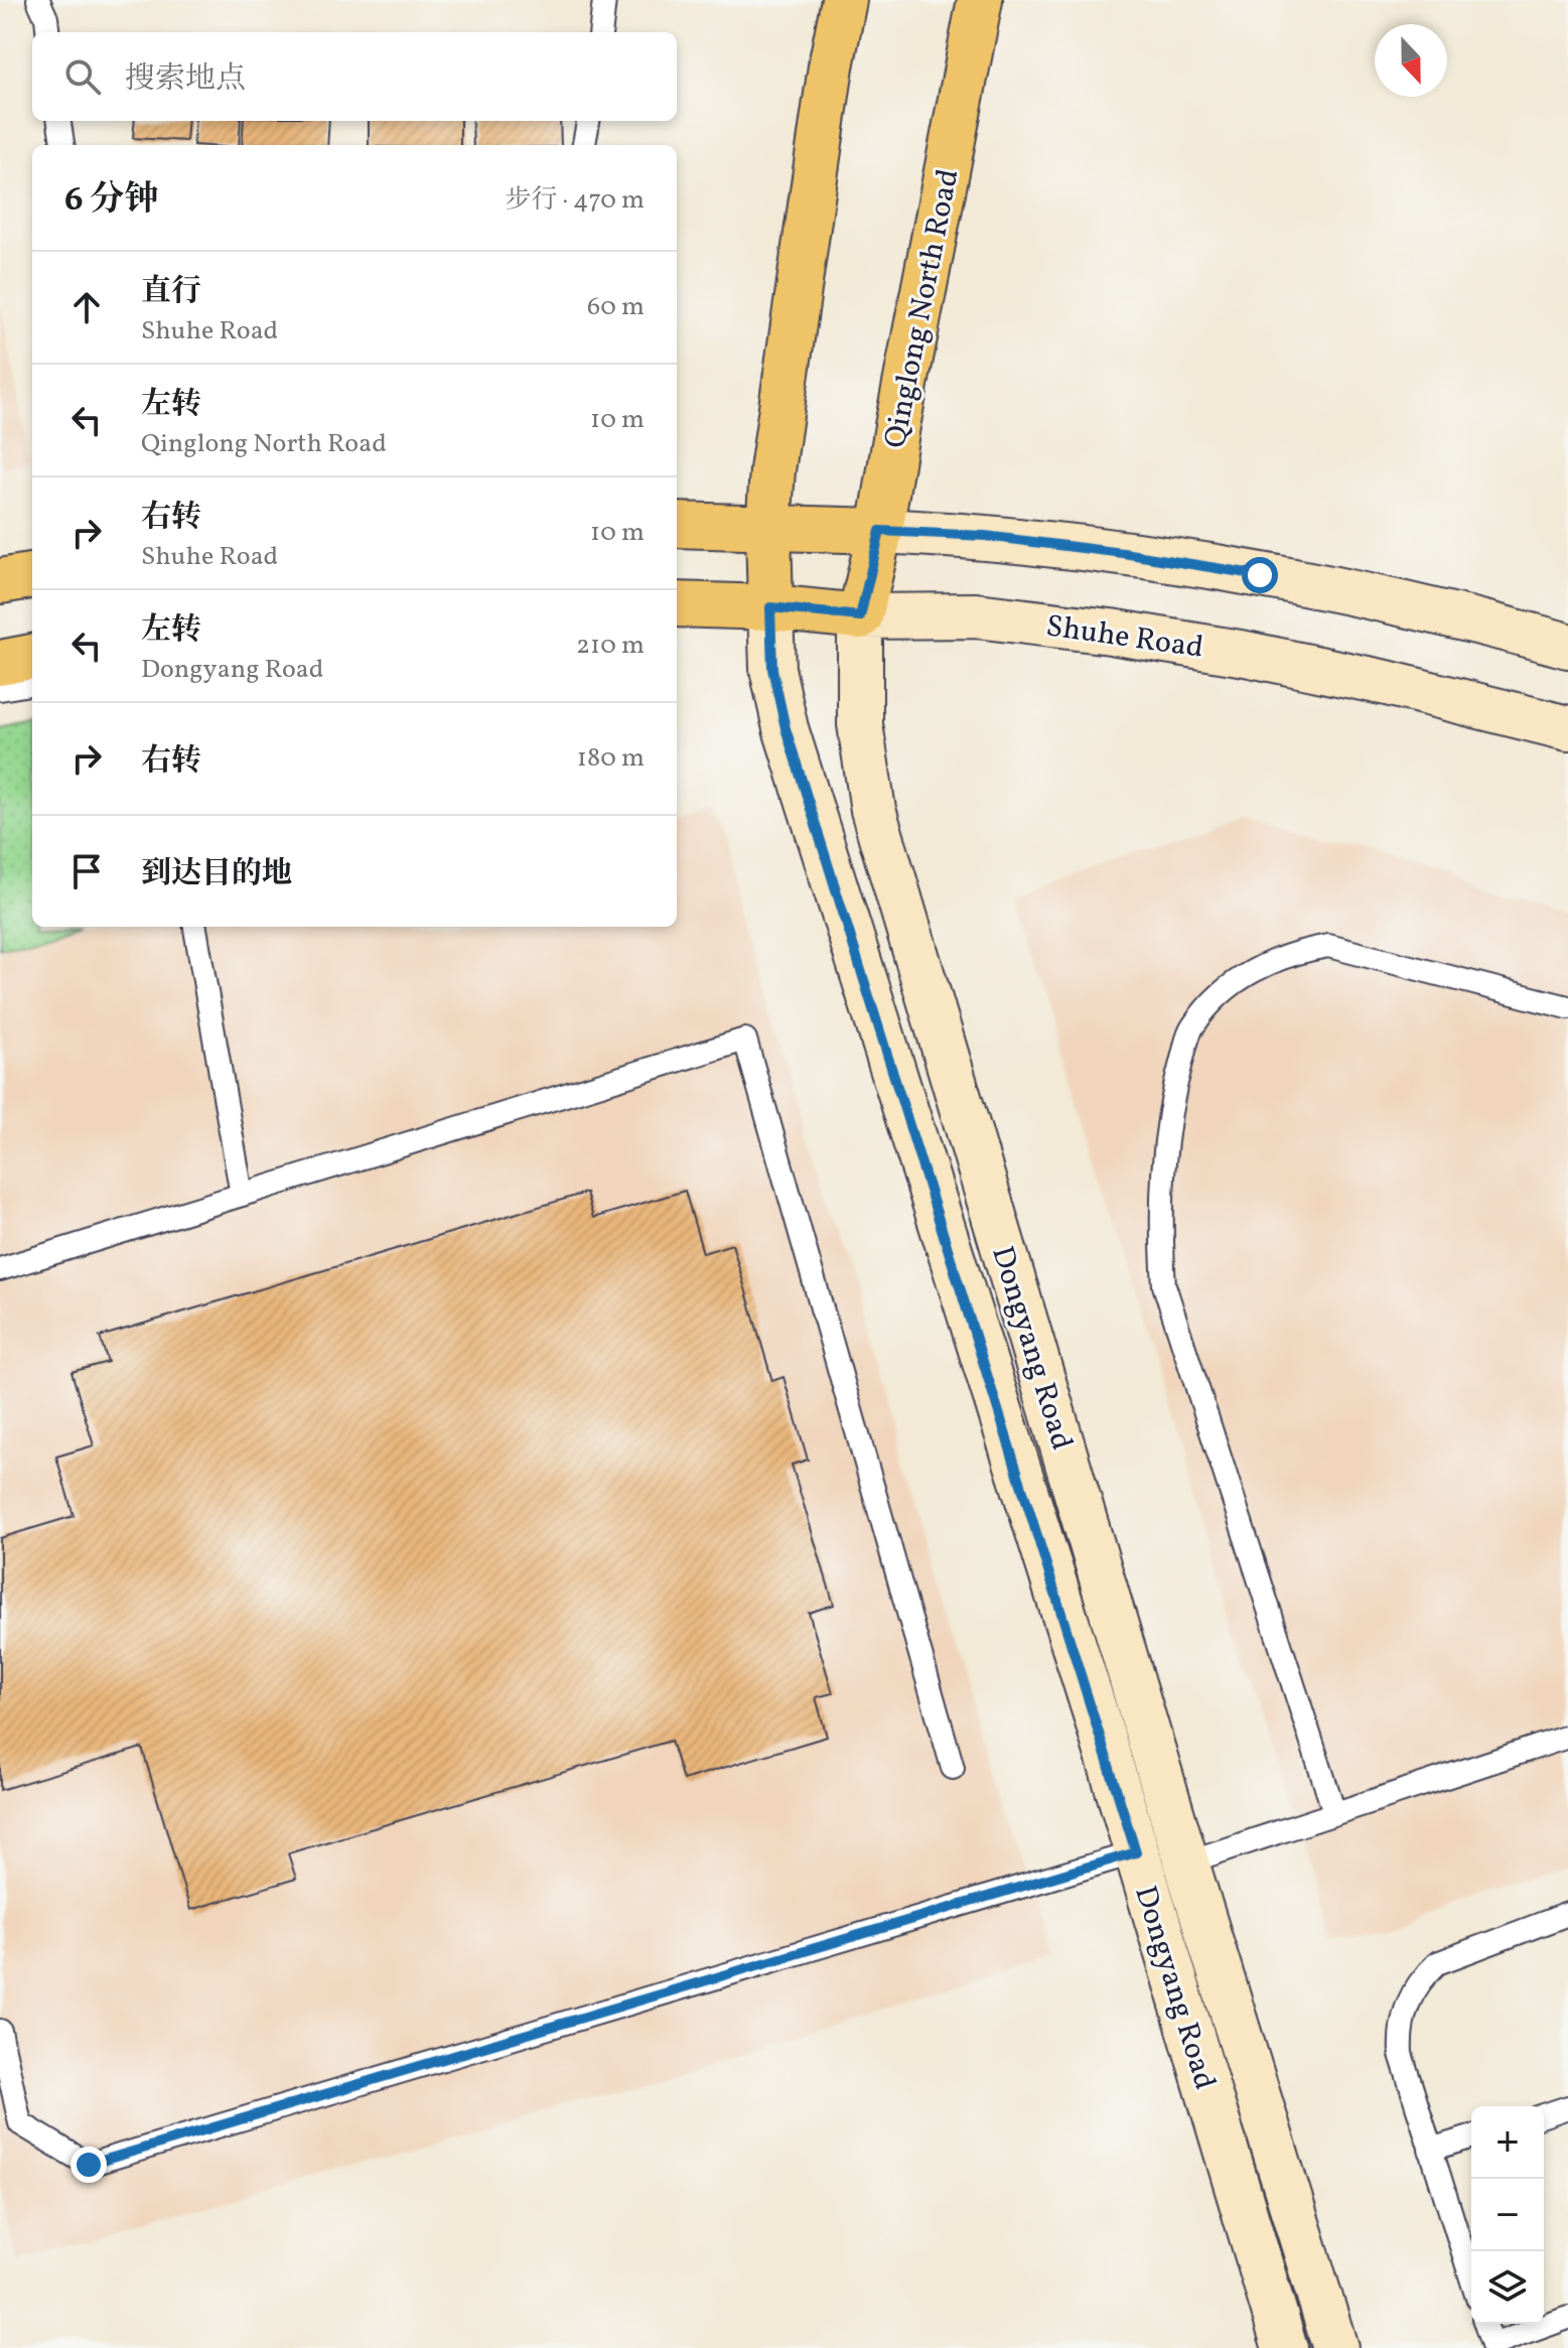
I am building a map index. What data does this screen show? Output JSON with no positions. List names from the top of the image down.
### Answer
{
  "streets": {
    "main road": ["Qinglong North Road", "Shuhe Road", "Dongyang Road"]
  },
  "crossings": [
    ["Qinglong North Road", "Shuhe Road"],
    ["Qinglong North Road", "Dongyang Road"],
    ["Shuhe Road", "Dongyang Road"]
  ],
  "north": "bottom",
  "page": {
    "search": "搜索地点",
    "heading": ["6 分钟", "步行 · 470 m"],
    "list": [
      ["直行", "Shuhe Road", "60 m"],
      ["左转", "Qinglong North Road", "10 m"],
      ["右转", "Shuhe Road", "10 m"],
      ["左转", "Dongyang Road", "210 m"],
      ["右转", "180 m"],
      "到达目的地"
    ],
    "map_buttons": ["+", "−"]
  }
}
